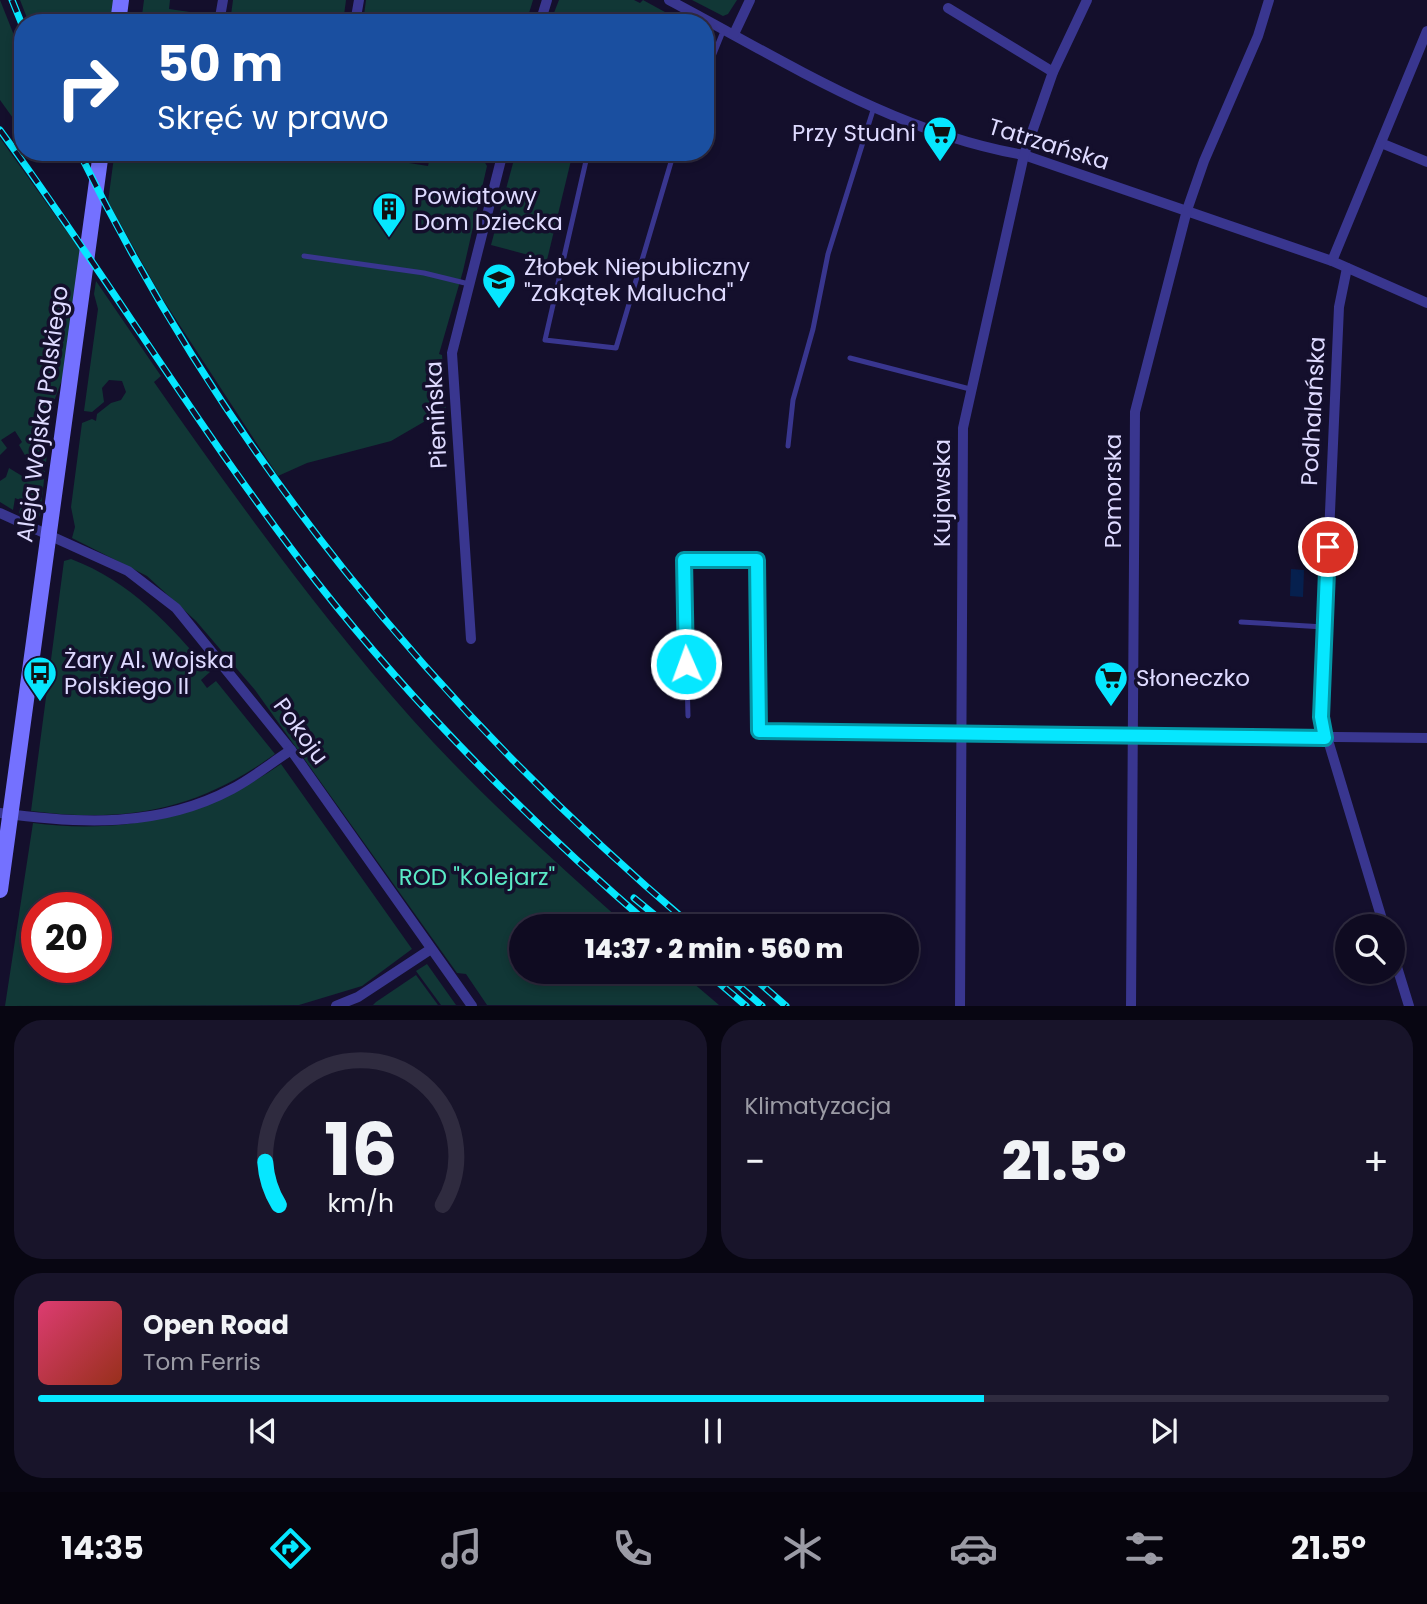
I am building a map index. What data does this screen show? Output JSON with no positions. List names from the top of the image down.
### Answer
{
  "streets": {
    "street": [
      "Tatrzańska",
      "Podhalańska",
      "Aleja Wojska Polskiego",
      "Pienińska",
      "Pomorska",
      "Kujawska",
      "Pokoju"
    ]
  },
  "crossings": [
    ["Tatrzańska", "Podhalańska"],
    ["Tatrzańska", "Pomorska"],
    ["Tatrzańska", "Kujawska"],
    ["Aleja Wojska Polskiego", "Pokoju"]
  ],
  "parks": ["ROD \"Kolejarz\""],
  "places": {
    "supermarket": ["Przy Studni", "Słoneczko"],
    "building": ["Powiatowy Dom Dziecka"],
    "school or university": ["Żłobek Niepubliczny \"Zakątek Malucha\""],
    "bus stop": ["Żary Al. Wojska Polskiego II"]
  },
  "page": {
    "turn": ["50 m", "Skręć w prawo"],
    "limit": "20",
    "trip": "14:37 · 2 min · 560 m",
    "tile": "Klimatyzacja",
    "heat": ["−", "21.5°", "+"],
    "song": ["Open Road", "Tom Ferris"],
    "tabs": ["14:35", "21.5°"],
    "gauge": ["16", "km/h"]
  }
}
